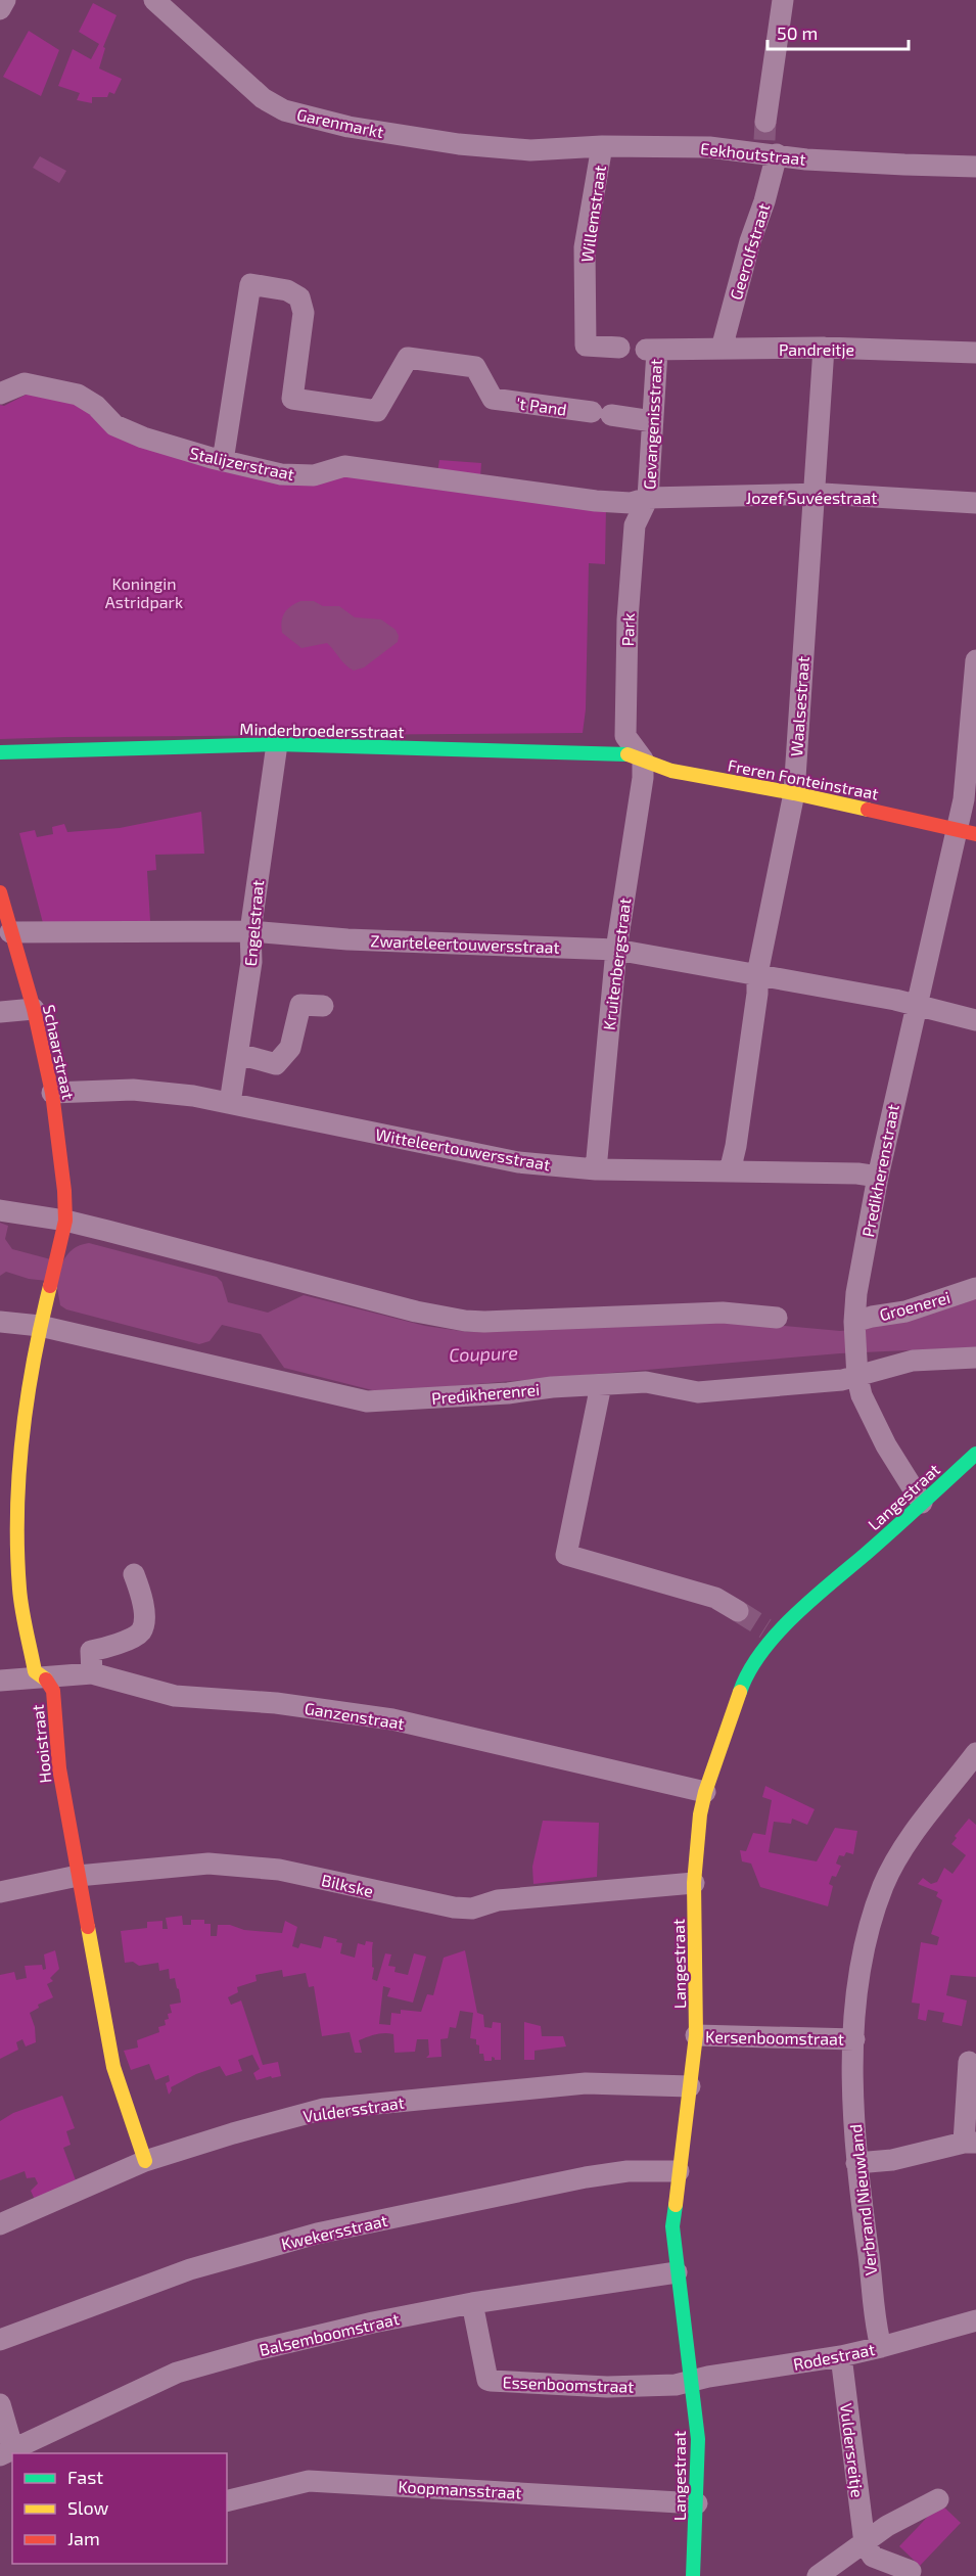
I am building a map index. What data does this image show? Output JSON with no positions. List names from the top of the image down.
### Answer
{
  "streets": {
    "street": [
      "Garenmarkt",
      "Eekhoutstraat",
      "Willemstraat",
      "Geerolfstraat",
      "Pandreitje",
      "'t Pand",
      "Gevangenisstraat",
      "Stalijzerstraat",
      "Jozef Suvéestraat",
      "Park",
      "Waalsestraat",
      "Minderbroedersstraat",
      "Freren Fonteinstraat",
      "Engelstraat",
      "Zwarteleertouwersstraat",
      "Kruitenbergstraat",
      "Schaarstraat",
      "Witteleertouwersstraat",
      "Predikherenstraat",
      "Groenerei",
      "Predikherenrei",
      "Langestraat",
      "Ganzenstraat",
      "Hooistraat",
      "Bilkske",
      "Kersenboomstraat",
      "Vuldersstraat",
      "Verbrand Nieuwland",
      "Kwekersstraat",
      "Balsemboomstraat",
      "Rodestraat",
      "Essenboomstraat",
      "Vuldersreitje",
      "Koopmansstraat"
    ]
  },
  "crossings": [
    ["Garenmarkt", "Eekhoutstraat"],
    ["Eekhoutstraat", "Willemstraat"],
    ["Eekhoutstraat", "Geerolfstraat"],
    ["Geerolfstraat", "Pandreitje"],
    ["Pandreitje", "Gevangenisstraat"],
    ["Pandreitje", "Waalsestraat"],
    ["'t Pand", "Gevangenisstraat"],
    ["'t Pand", "Stalijzerstraat"],
    ["Gevangenisstraat", "Stalijzerstraat"],
    ["Gevangenisstraat", "Jozef Suvéestraat"],
    ["Gevangenisstraat", "Park"],
    ["Stalijzerstraat", "Jozef Suvéestraat"],
    ["Stalijzerstraat", "Park"],
    ["Jozef Suvéestraat", "Park"],
    ["Jozef Suvéestraat", "Waalsestraat"],
    ["Park", "Minderbroedersstraat"],
    ["Park", "Freren Fonteinstraat"],
    ["Park", "Kruitenbergstraat"],
    ["Waalsestraat", "Freren Fonteinstraat"],
    ["Waalsestraat", "Zwarteleertouwersstraat"],
    ["Waalsestraat", "Witteleertouwersstraat"],
    ["Minderbroedersstraat", "Freren Fonteinstraat"],
    ["Minderbroedersstraat", "Engelstraat"],
    ["Minderbroedersstraat", "Kruitenbergstraat"],
    ["Freren Fonteinstraat", "Kruitenbergstraat"],
    ["Freren Fonteinstraat", "Predikherenstraat"],
    ["Engelstraat", "Zwarteleertouwersstraat"],
    ["Engelstraat", "Witteleertouwersstraat"],
    ["Zwarteleertouwersstraat", "Kruitenbergstraat"],
    ["Zwarteleertouwersstraat", "Schaarstraat"],
    ["Zwarteleertouwersstraat", "Predikherenstraat"],
    ["Kruitenbergstraat", "Witteleertouwersstraat"],
    ["Schaarstraat", "Witteleertouwersstraat"],
    ["Schaarstraat", "Hooistraat"],
    ["Witteleertouwersstraat", "Predikherenstraat"],
    ["Predikherenstraat", "Groenerei"],
    ["Predikherenstraat", "Predikherenrei"],
    ["Predikherenstraat", "Langestraat"],
    ["Predikherenrei", "Hooistraat"],
    ["Langestraat", "Ganzenstraat"],
    ["Langestraat", "Bilkske"],
    ["Langestraat", "Kersenboomstraat"],
    ["Langestraat", "Vuldersstraat"],
    ["Langestraat", "Kwekersstraat"],
    ["Langestraat", "Balsemboomstraat"],
    ["Langestraat", "Rodestraat"],
    ["Langestraat", "Essenboomstraat"],
    ["Langestraat", "Koopmansstraat"],
    ["Ganzenstraat", "Hooistraat"],
    ["Hooistraat", "Bilkske"],
    ["Hooistraat", "Vuldersstraat"],
    ["Kersenboomstraat", "Verbrand Nieuwland"],
    ["Verbrand Nieuwland", "Rodestraat"],
    ["Balsemboomstraat", "Essenboomstraat"],
    ["Rodestraat", "Essenboomstraat"],
    ["Rodestraat", "Vuldersreitje"]
  ],
  "water": ["Coupure"],
  "parks": ["Koningin Astridpark"],
  "legend": ["Fast", "Slow", "Jam"],
  "scale_bar": "50 m"
}
